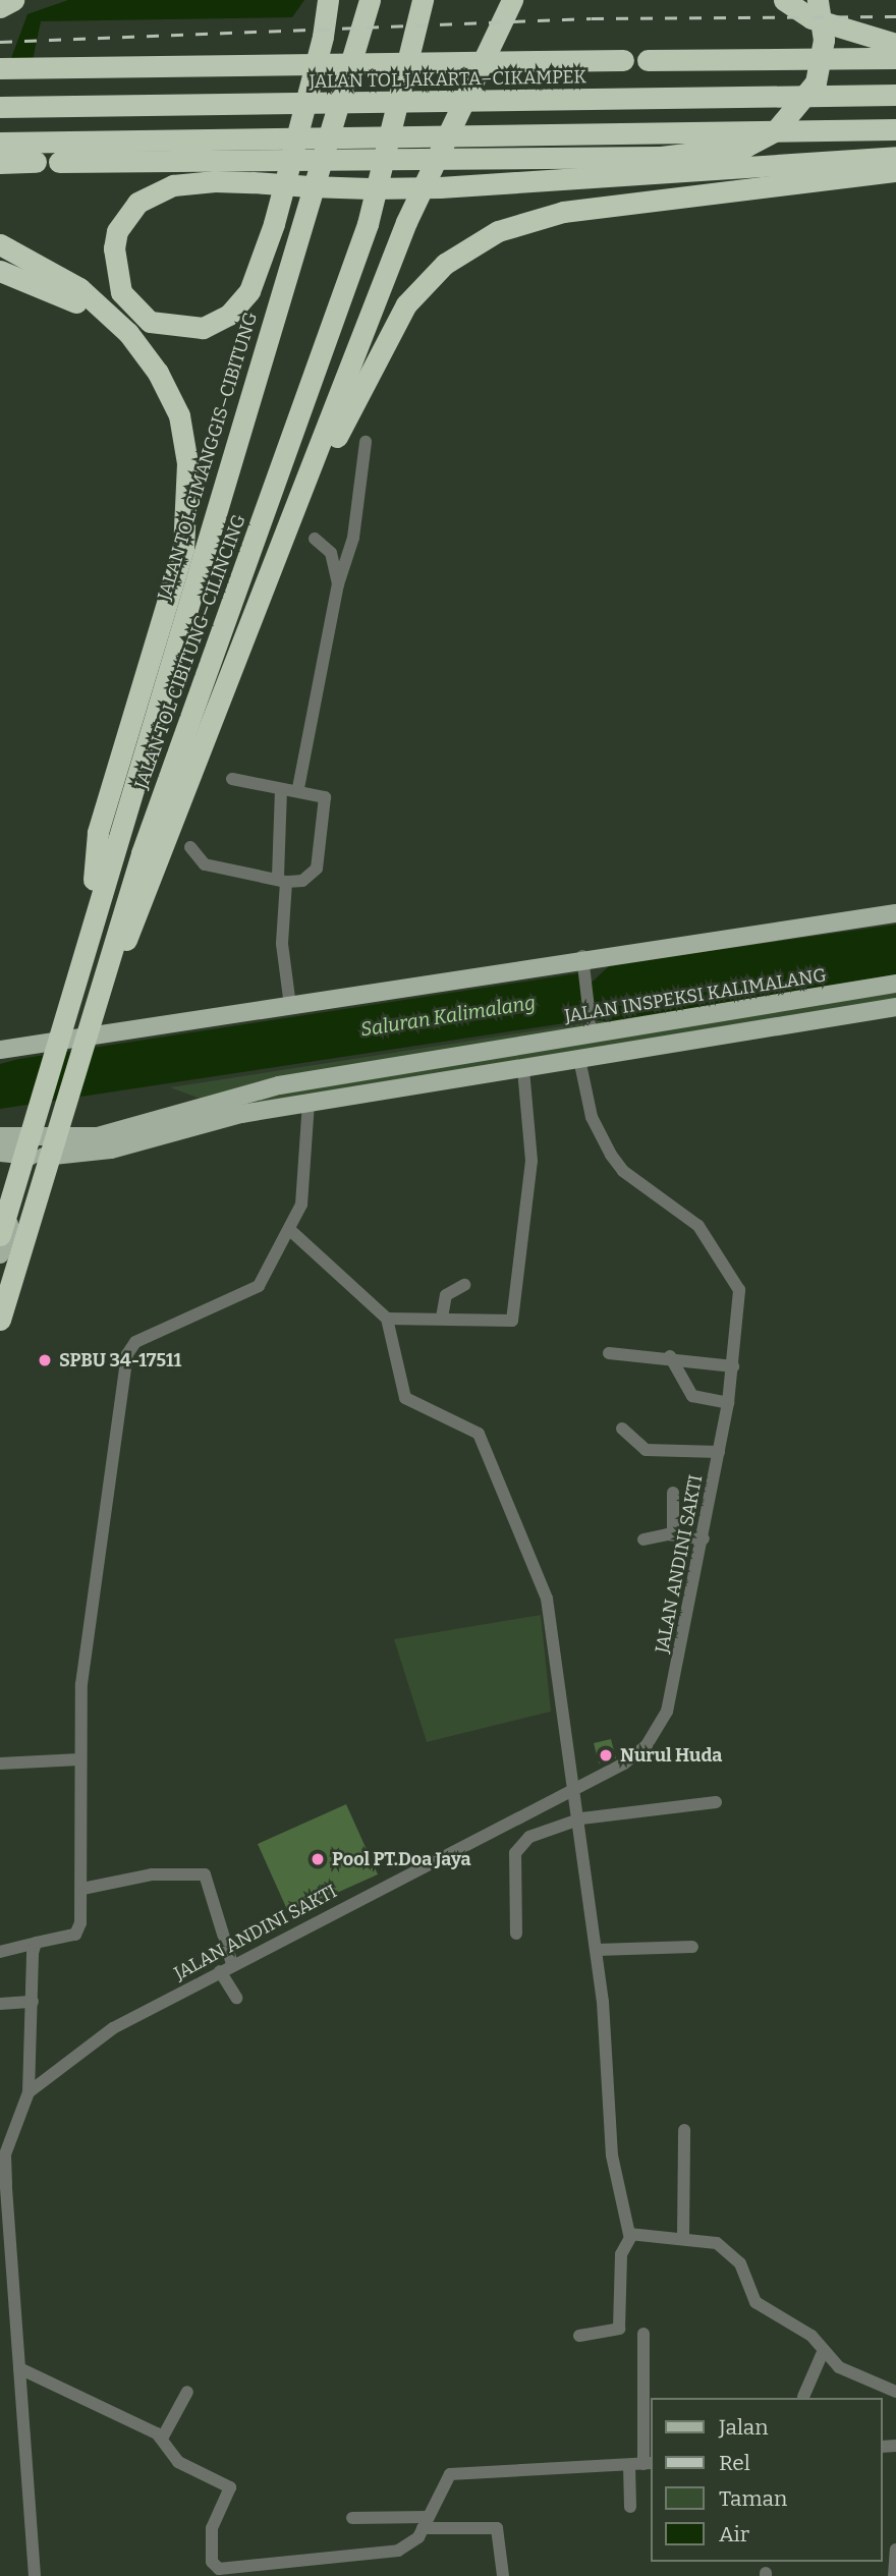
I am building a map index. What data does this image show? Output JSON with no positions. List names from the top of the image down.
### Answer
{
  "streets": {
    "highway": ["JALAN TOL JAKARTA–CIKAMPEK", "JALAN TOL CIMANGGIS–CIBITUNG", "JALAN TOL CIBITUNG–CILINCING"],
    "main road": ["JALAN INSPEKSI KALIMALANG"],
    "street": ["JALAN ANDINI SAKTI"]
  },
  "crossings": [
    ["JALAN TOL CIMANGGIS–CIBITUNG", "JALAN TOL CIBITUNG–CILINCING"],
    ["JALAN INSPEKSI KALIMALANG", "JALAN ANDINI SAKTI"]
  ],
  "water": ["Saluran Kalimalang"],
  "places": ["SPBU 34-17511", "Nurul Huda", "Pool PT.Doa Jaya"],
  "legend": [
    "Jalan",
    "Rel",
    "Taman",
    "Air"
  ]
}
